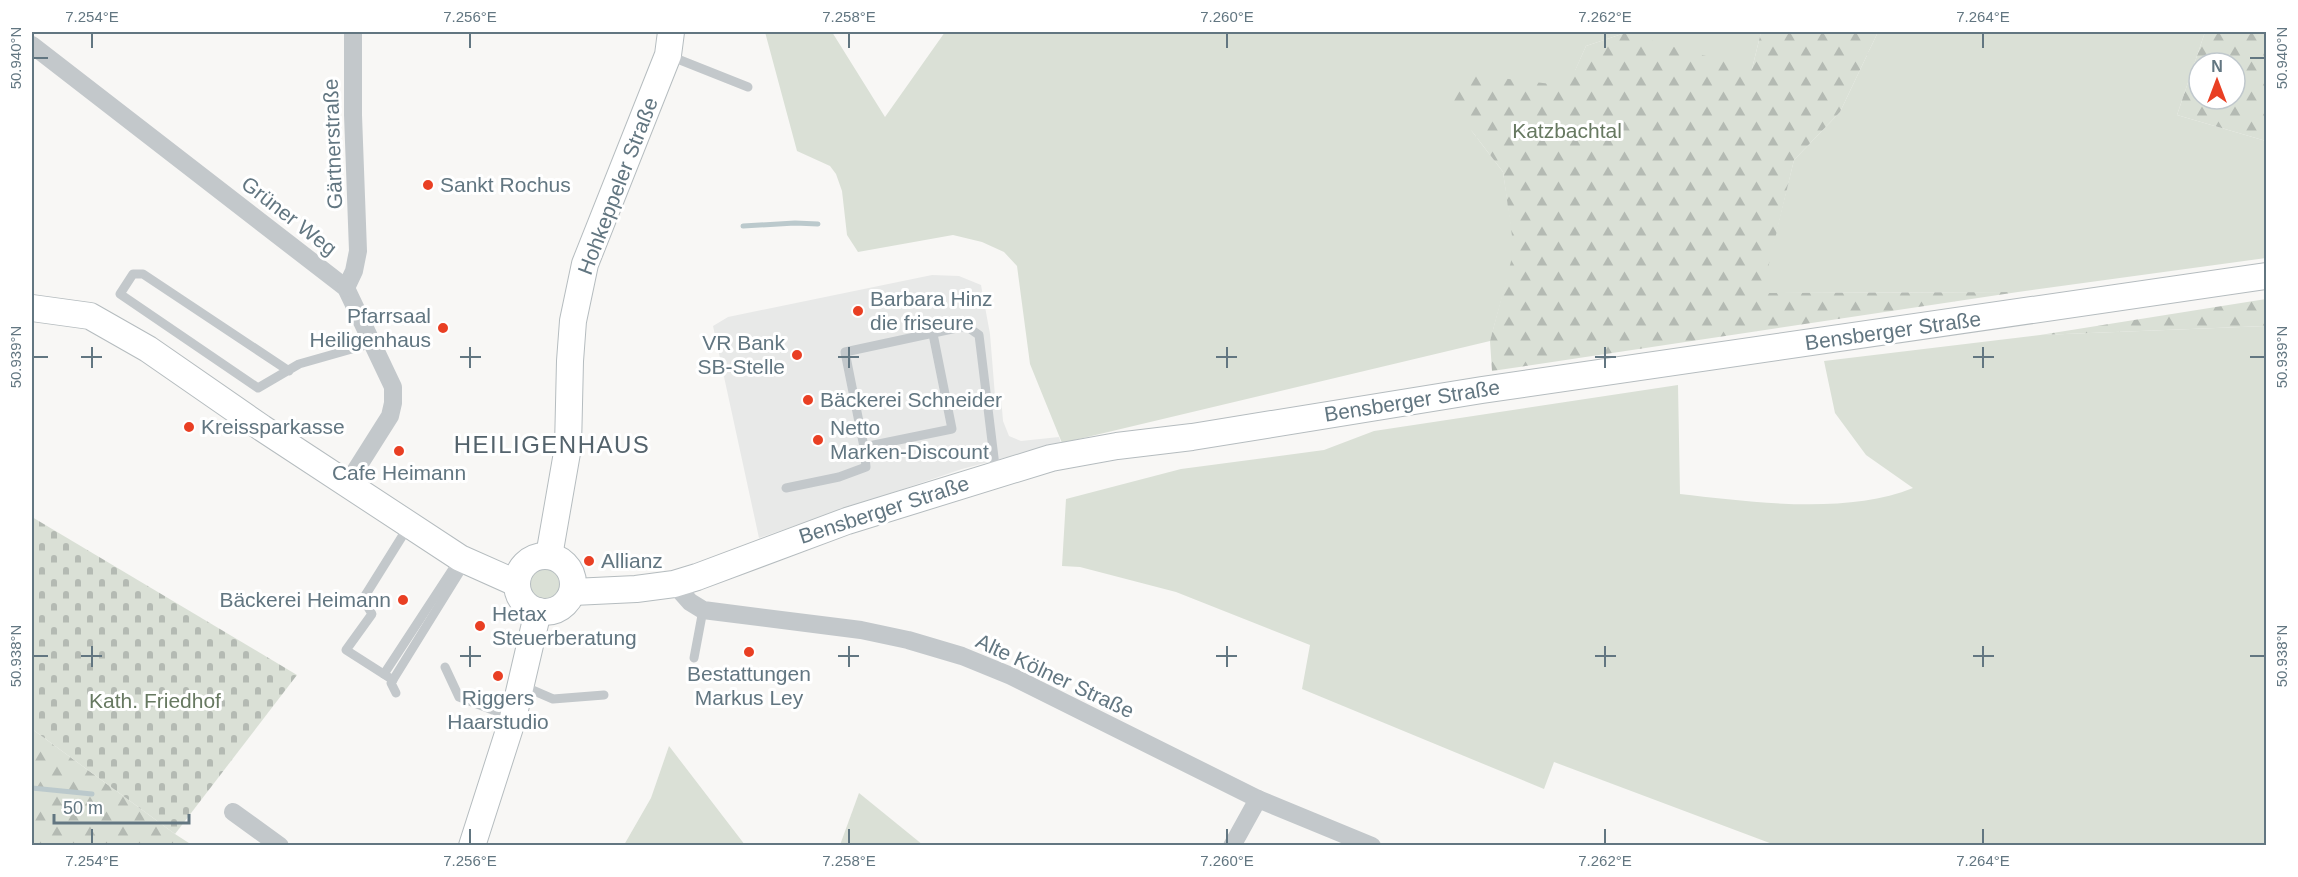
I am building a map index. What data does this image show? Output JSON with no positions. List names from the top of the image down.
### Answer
{
  "streets": {
    "main road": ["Hohkeppeler Straße", "Bensberger Straße"],
    "street": ["Gärtnerstraße", "Grüner Weg", "Alte Kölner Straße"]
  },
  "crossings": [
    ["Gärtnerstraße", "Grüner Weg"],
    ["Hohkeppeler Straße", "Bensberger Straße"]
  ],
  "districts": ["HEILIGENHAUS"],
  "parks": ["Katzbachtal", "Kath. Friedhof"],
  "places": [
    "Sankt Rochus",
    "Barbara Hinz die friseure",
    "Pfarrsaal Heiligenhaus",
    "VR Bank SB-Stelle",
    "Bäckerei Schneider",
    "Kreissparkasse",
    "Netto Marken-Discount",
    "Cafe Heimann",
    "Allianz",
    "Bäckerei Heimann",
    "Hetax Steuerberatung",
    "Bestattungen Markus Ley",
    "Riggers Haarstudio"
  ],
  "scale_bar": "50 m",
  "north": "top",
  "coordinates": [
    "7.254°E",
    "7.256°E",
    "7.258°E",
    "7.260°E",
    "7.262°E",
    "7.264°E",
    "50.940°N",
    "50.939°N",
    "50.938°N"
  ]
}
